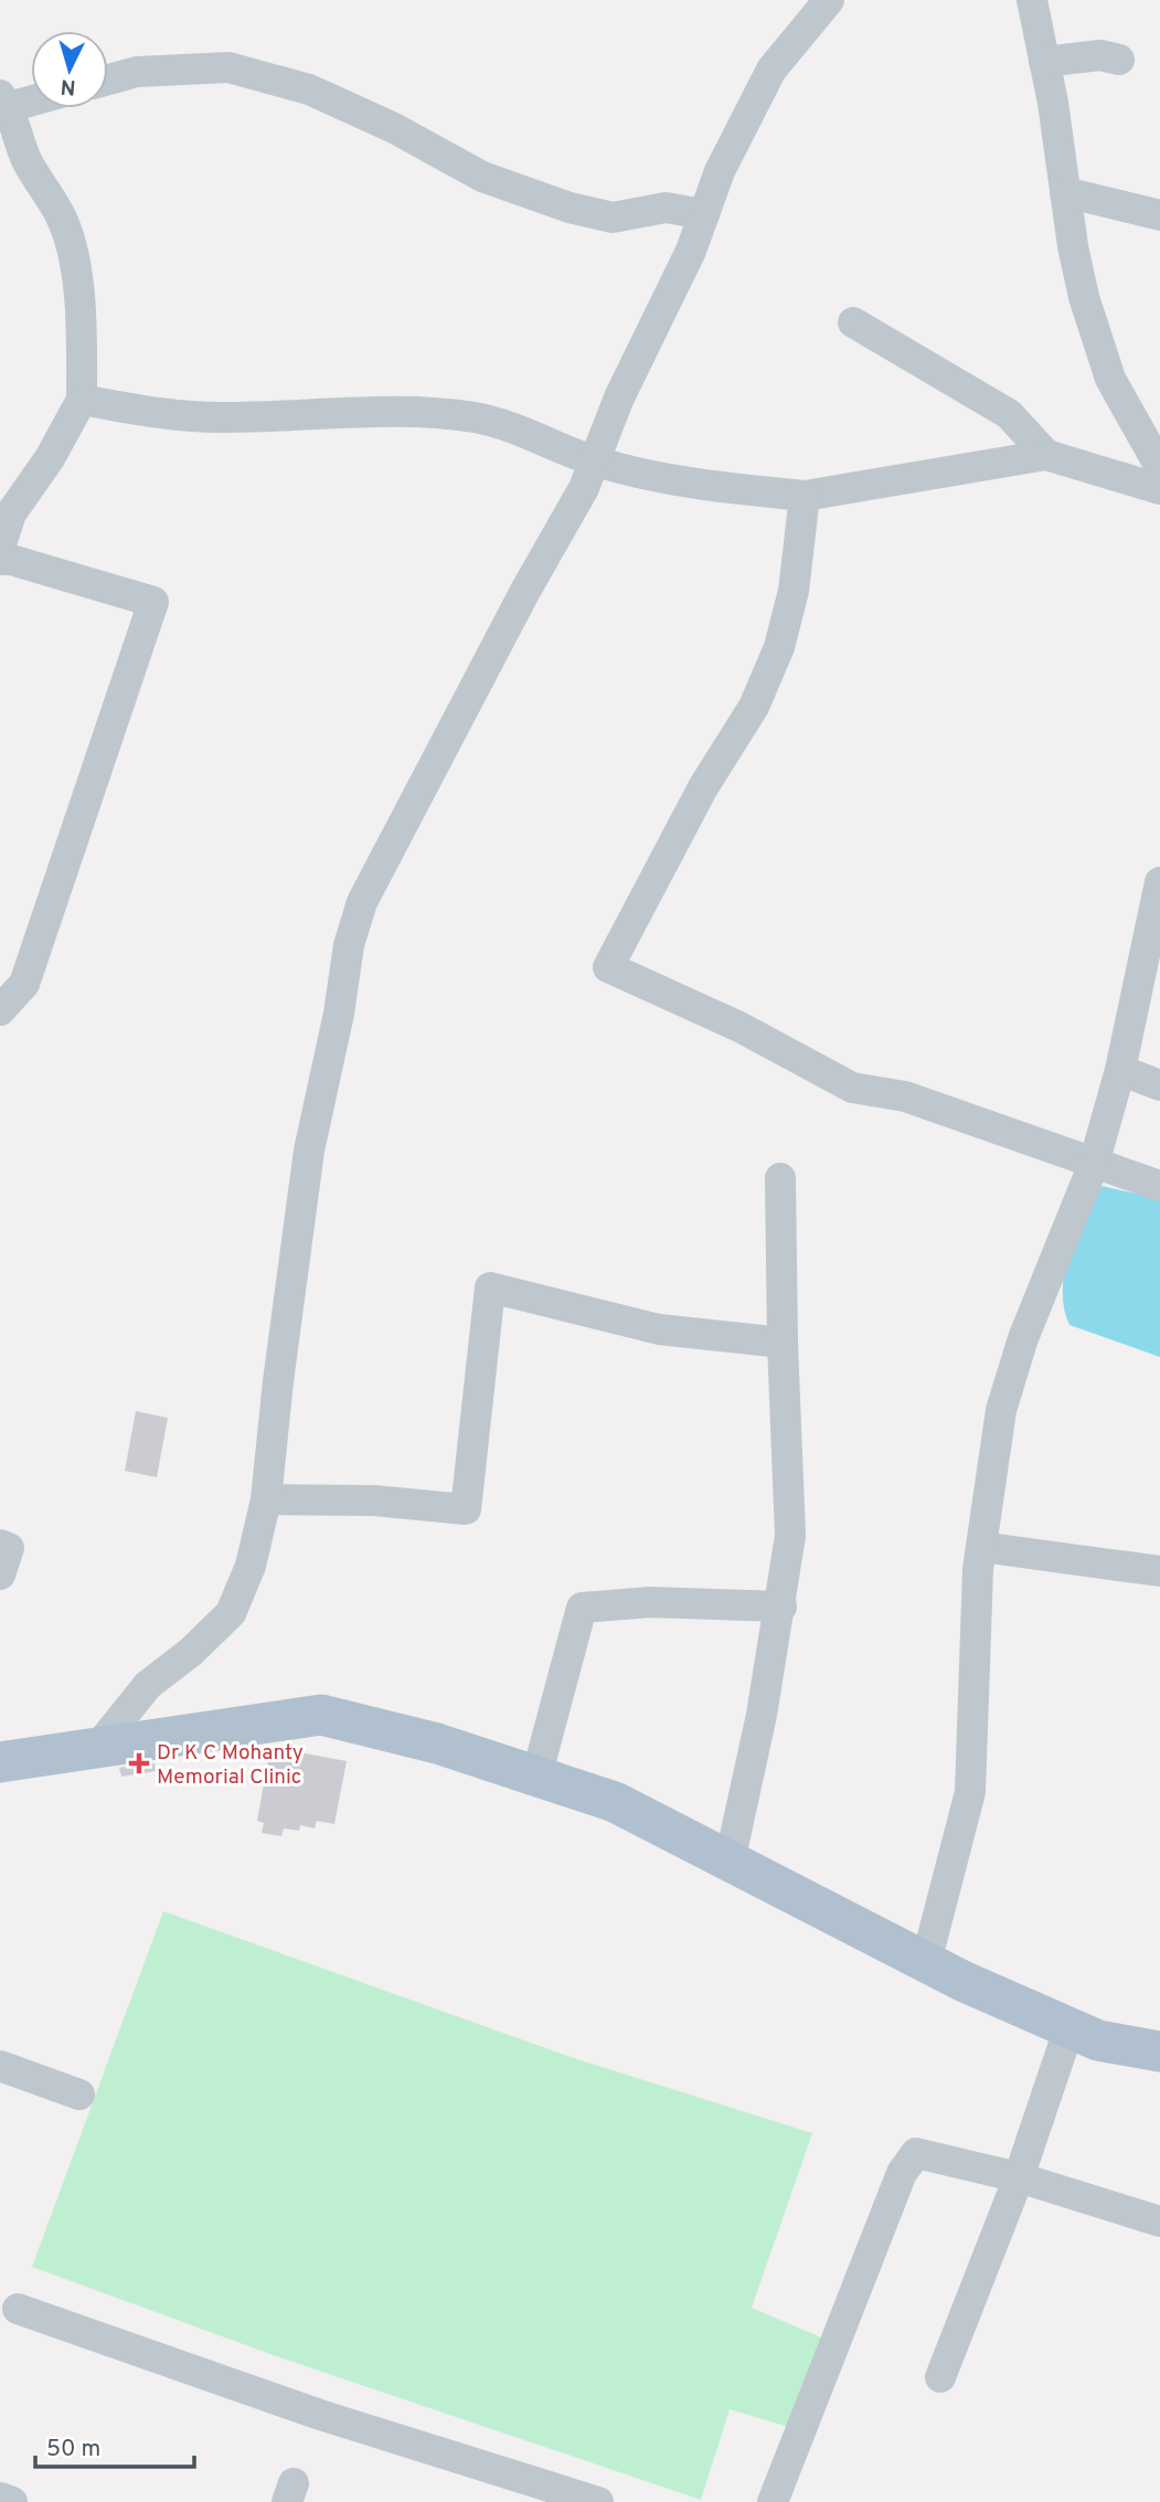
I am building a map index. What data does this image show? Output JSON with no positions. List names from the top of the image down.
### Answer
{
  "places": {
    "health": ["Dr K C Mohanty Memorial Clinic"]
  },
  "scale_bar": "50 m",
  "north": "bottom"
}
